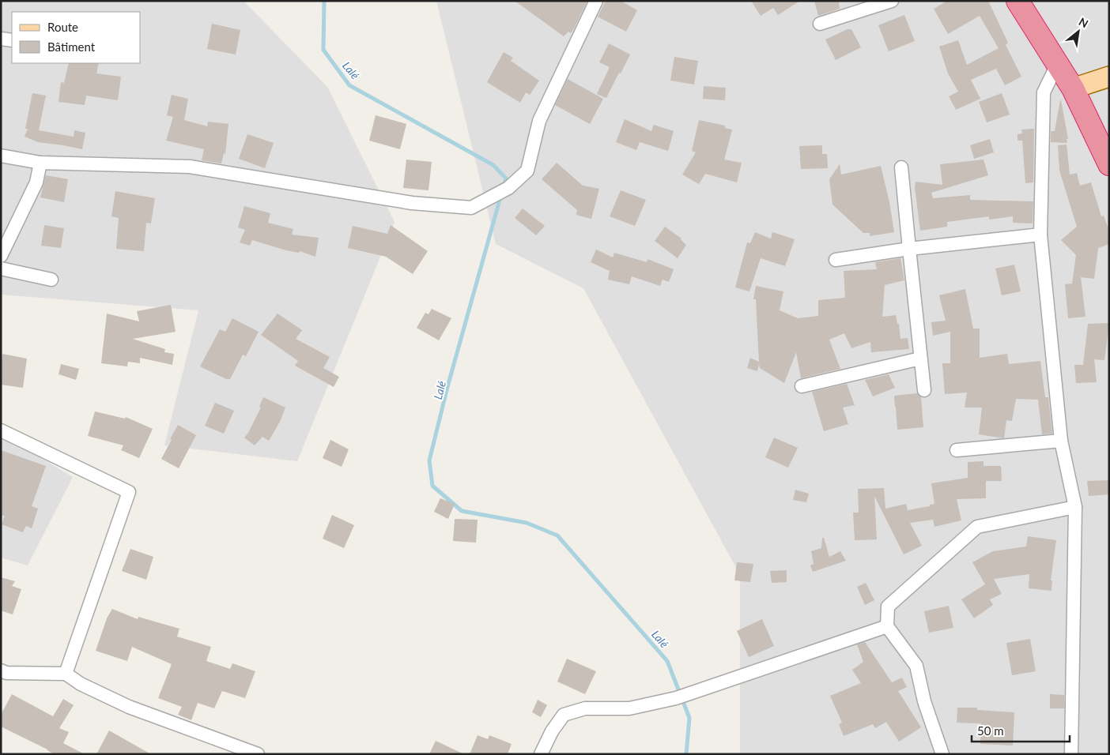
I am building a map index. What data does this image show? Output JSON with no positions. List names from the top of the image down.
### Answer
{
  "water": ["Lalé"],
  "legend": ["Route", "Bâtiment"],
  "scale_bar": "50 m",
  "north": "top right"
}
